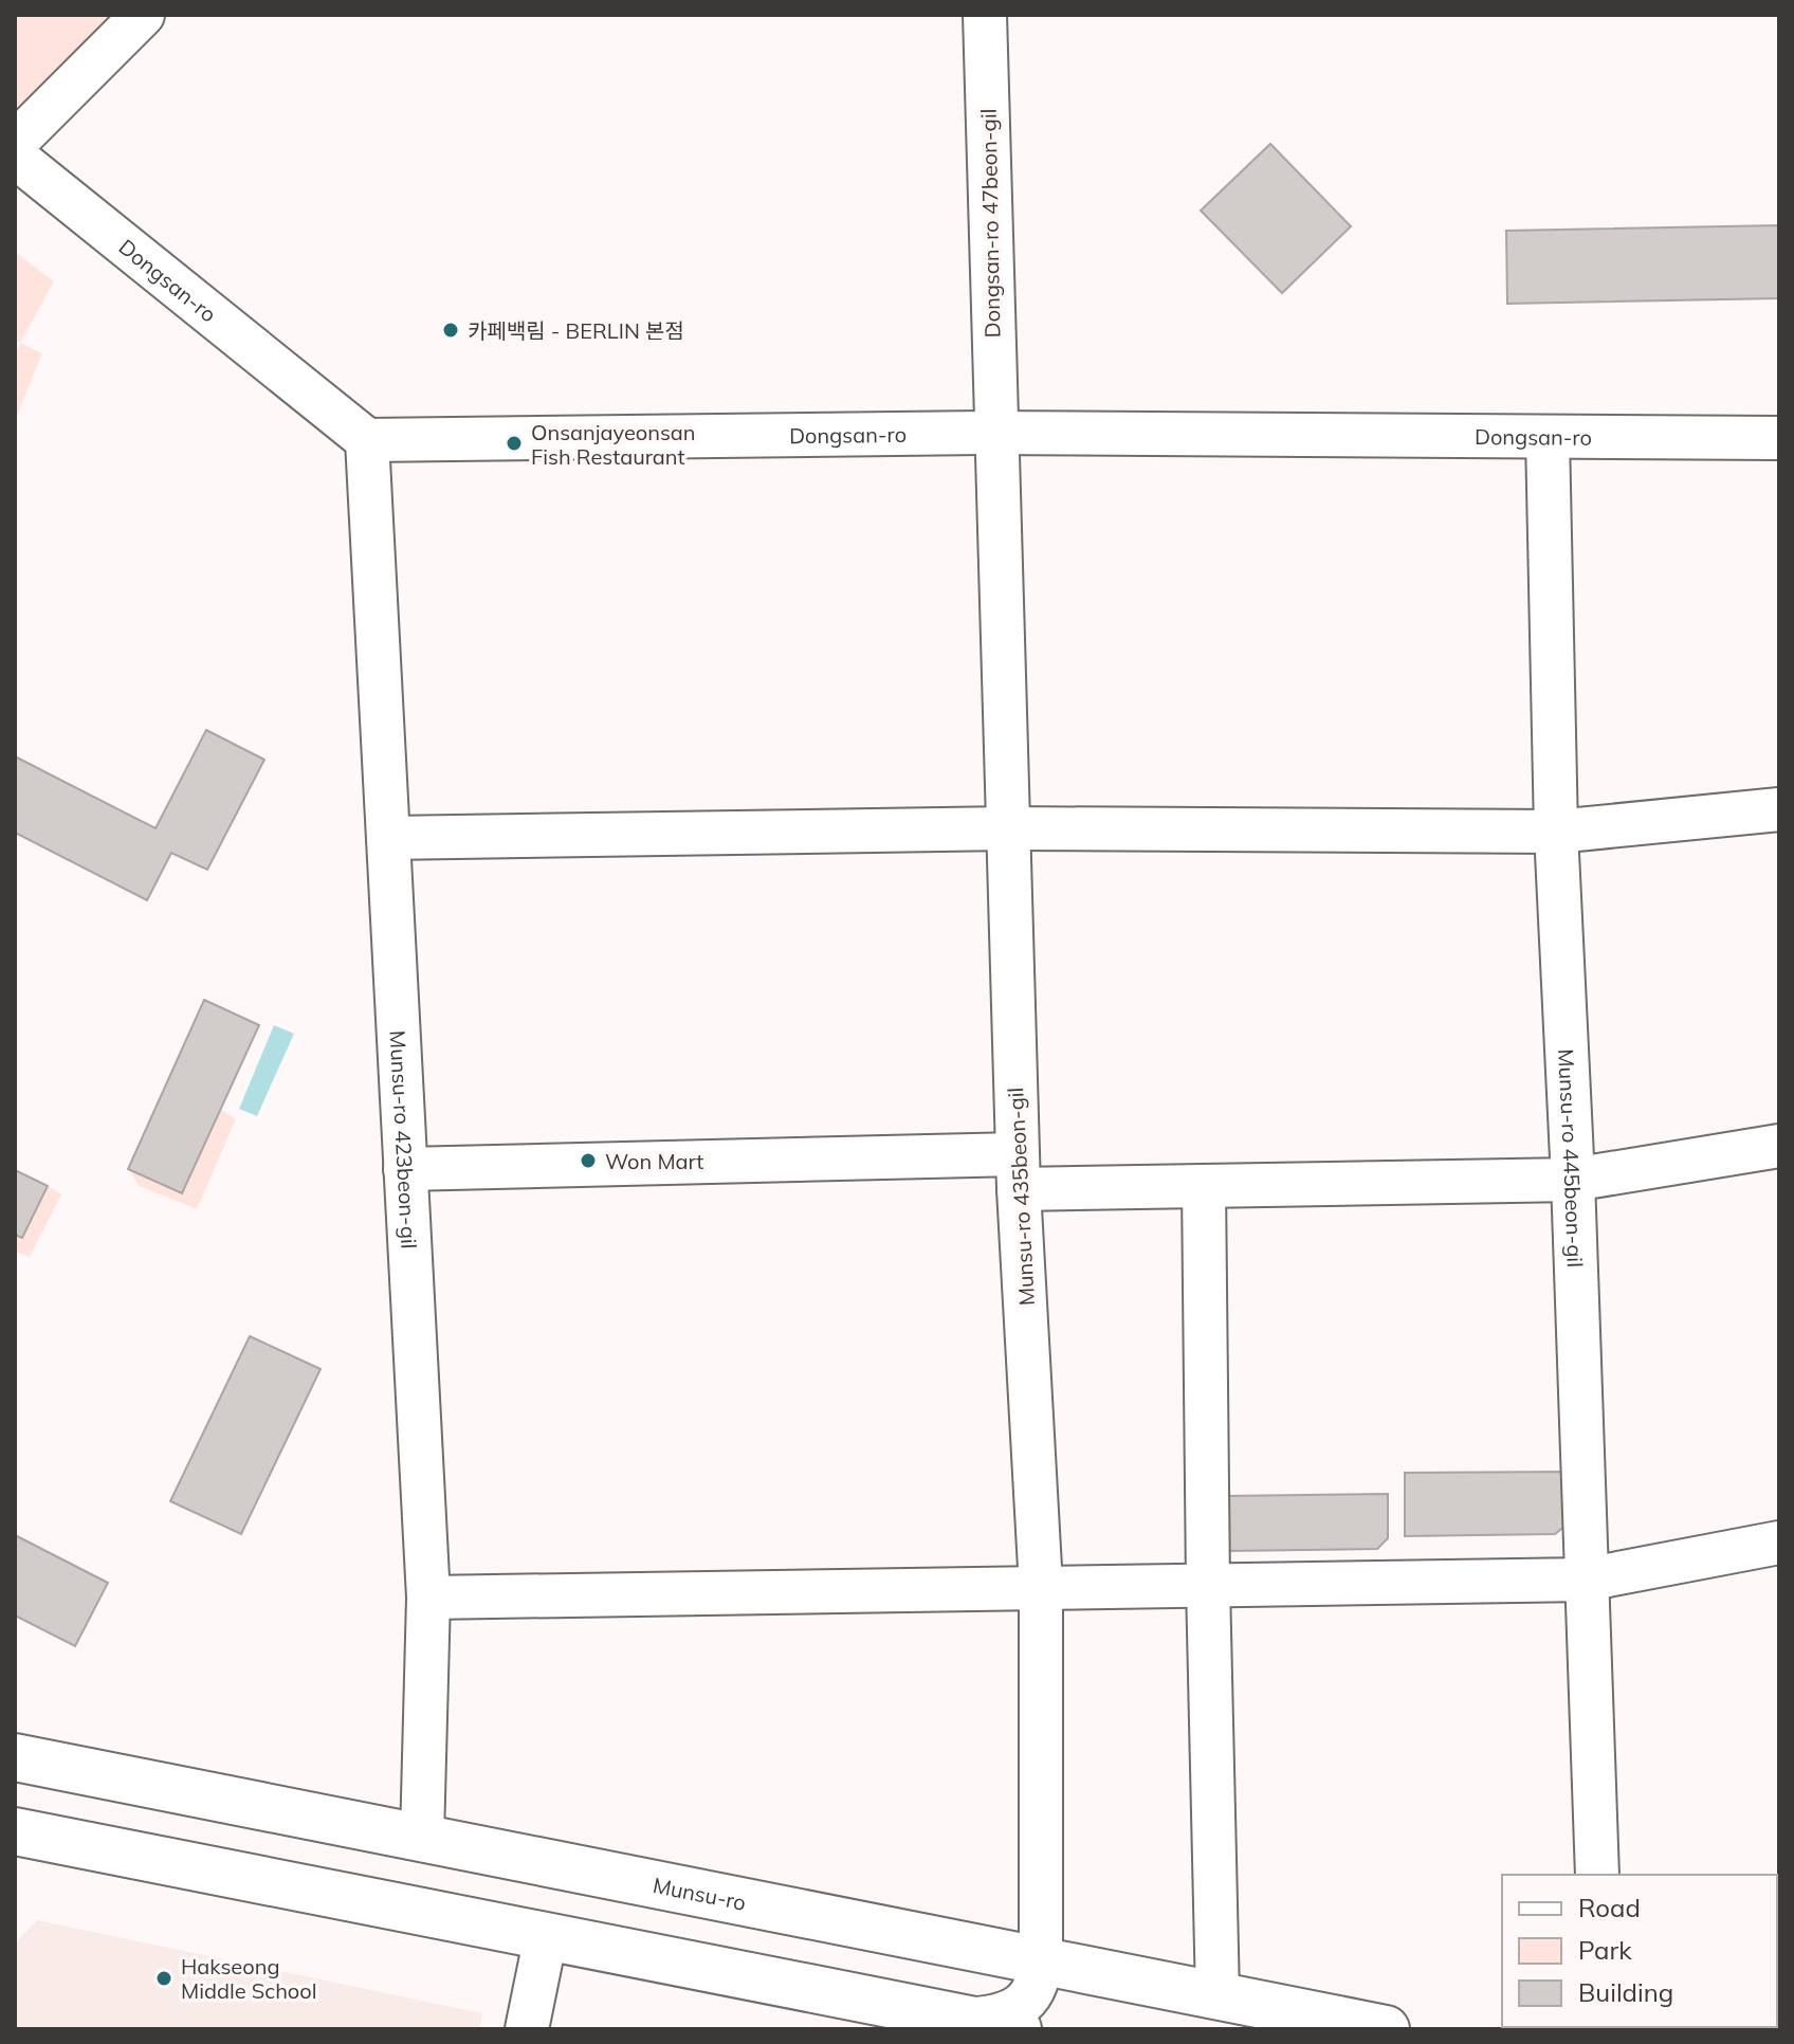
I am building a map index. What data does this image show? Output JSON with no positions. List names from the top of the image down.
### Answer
{
  "streets": {
    "main road": ["Munsu-ro"],
    "street": [
      "Dongsan-ro 47beon-gil",
      "Dongsan-ro",
      "Munsu-ro 423beon-gil",
      "Munsu-ro 445beon-gil",
      "Munsu-ro 435beon-gil"
    ]
  },
  "crossings": [
    ["Dongsan-ro 47beon-gil", "Dongsan-ro"],
    ["Dongsan-ro 47beon-gil", "Munsu-ro 435beon-gil"],
    ["Dongsan-ro", "Munsu-ro 423beon-gil"],
    ["Dongsan-ro", "Munsu-ro 445beon-gil"],
    ["Dongsan-ro", "Munsu-ro 435beon-gil"],
    ["Munsu-ro 423beon-gil", "Munsu-ro"],
    ["Munsu-ro 435beon-gil", "Munsu-ro"]
  ],
  "places": [
    "카페백림 - BERLIN 본점",
    "Onsanjayeonsan Fish Restaurant",
    "Won Mart",
    "Hakseong Middle School"
  ],
  "legend": ["Road", "Park", "Building"]
}
